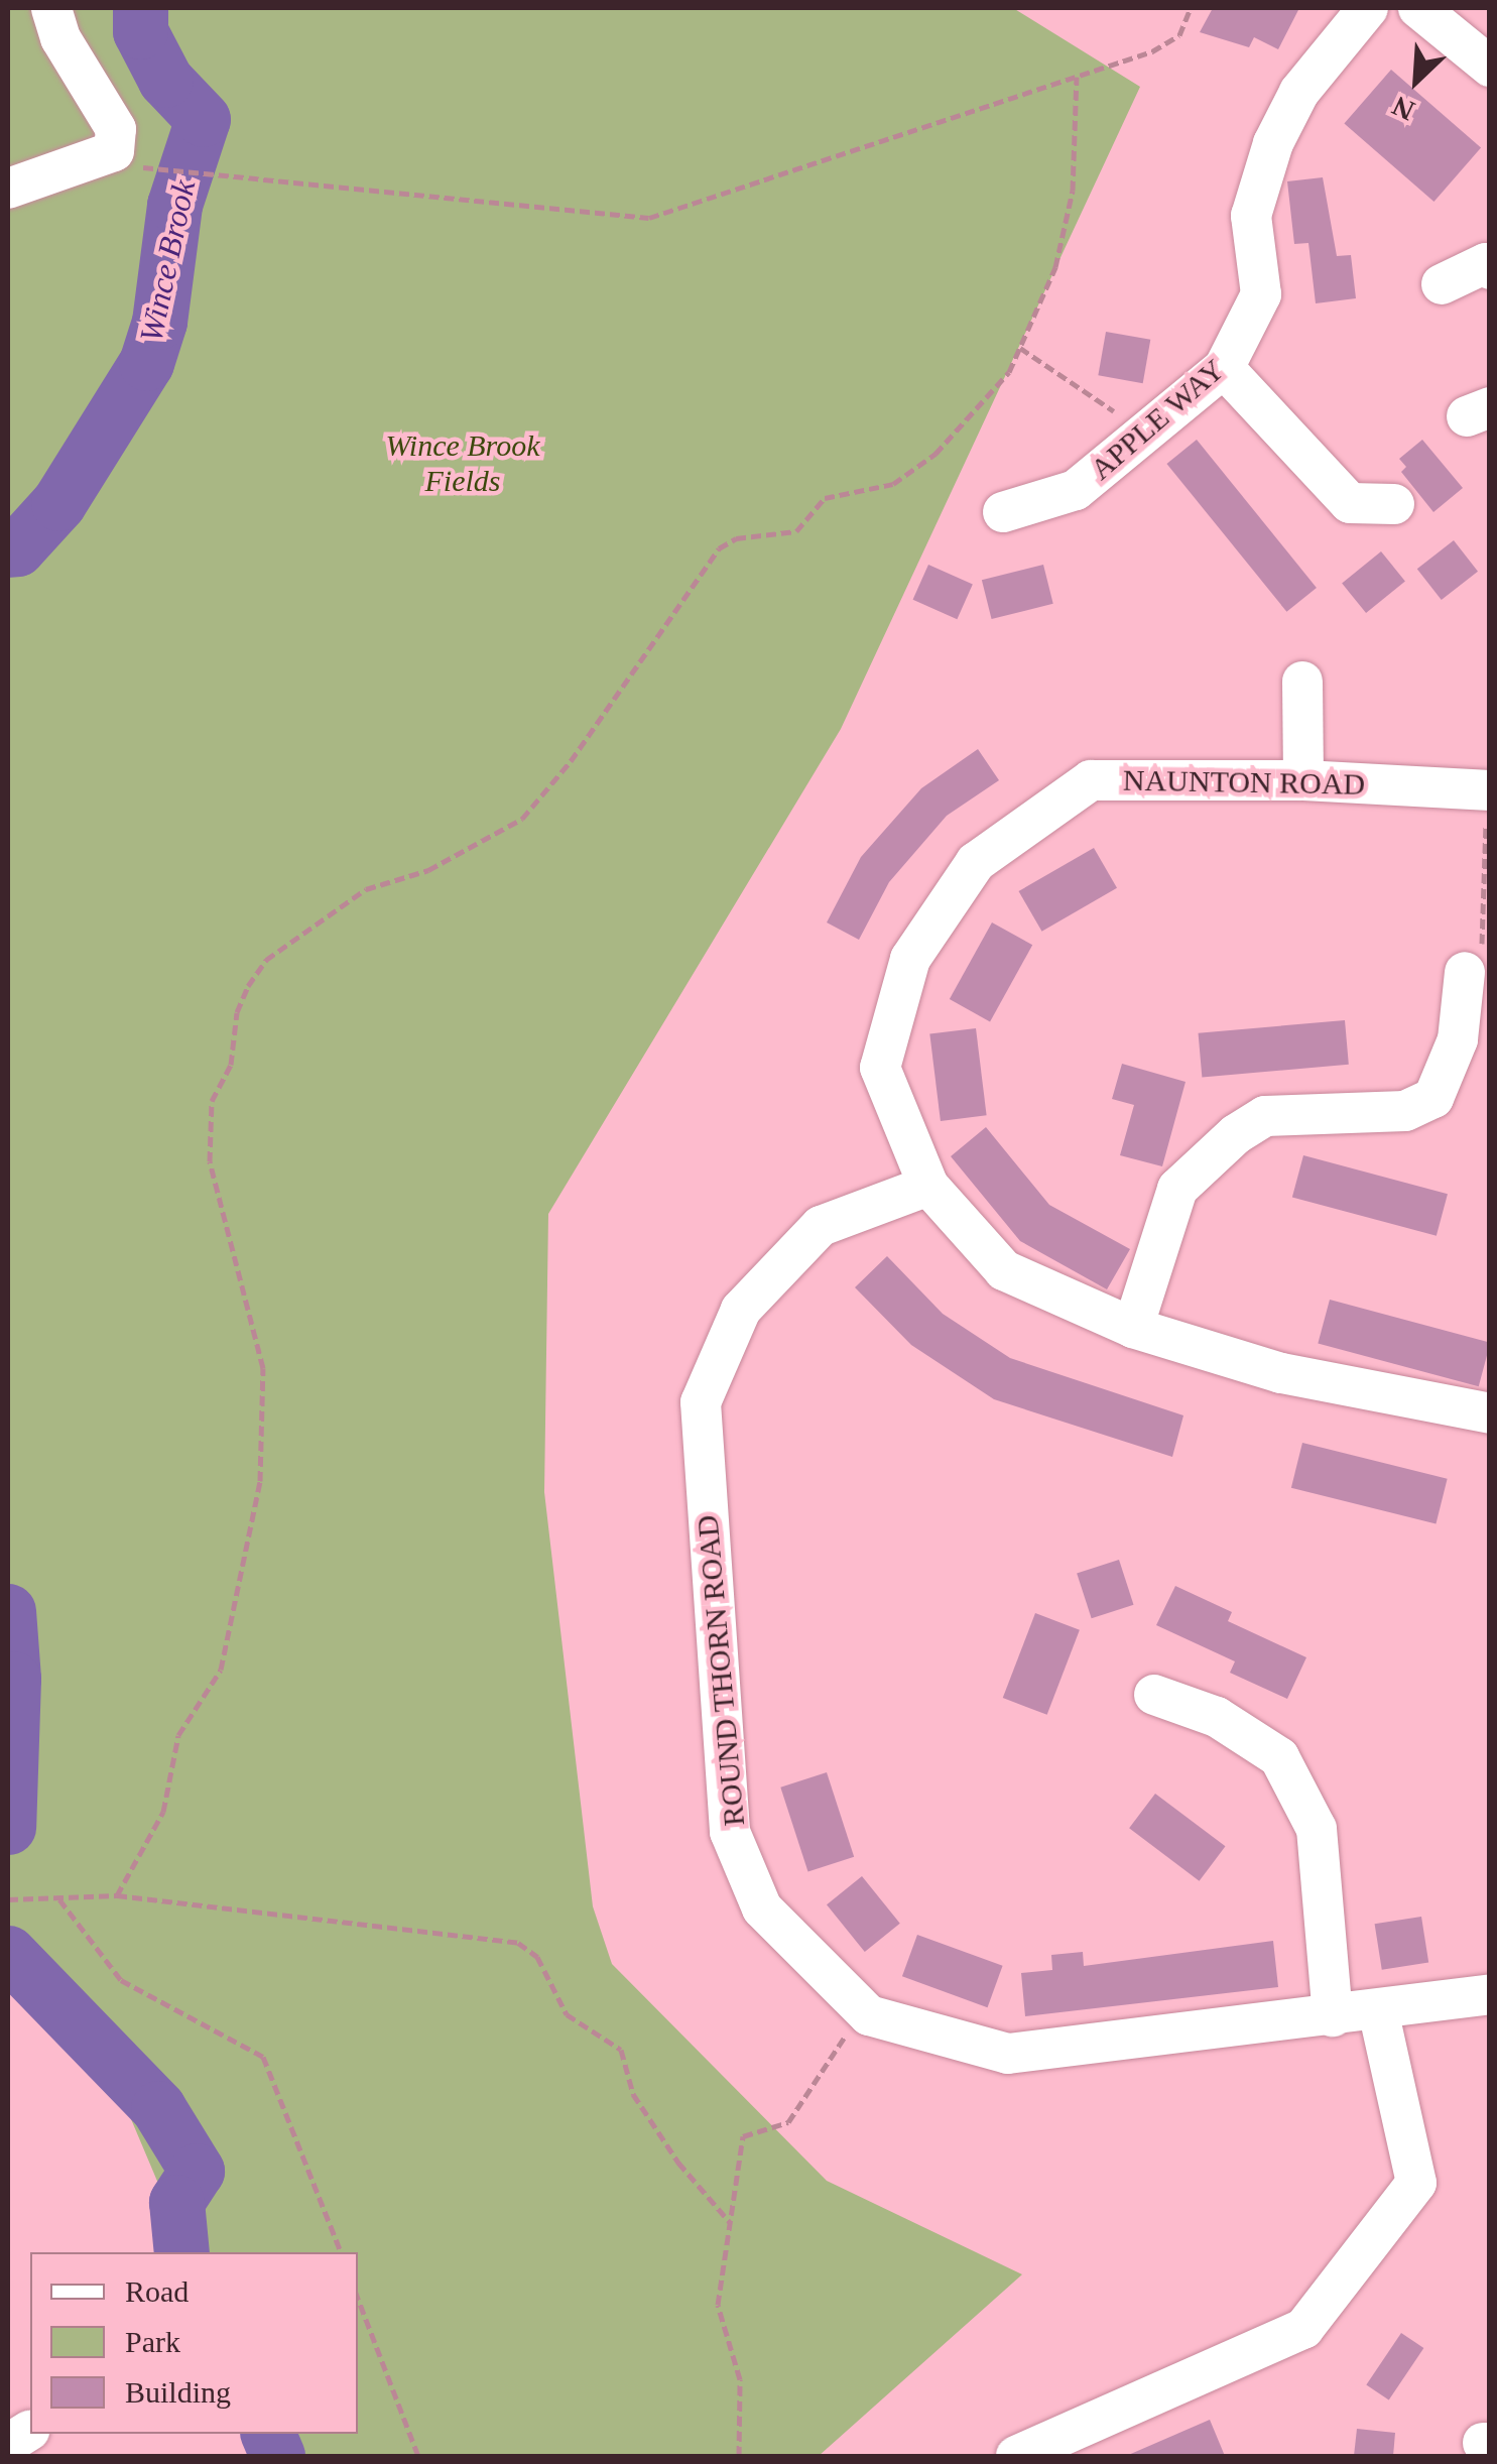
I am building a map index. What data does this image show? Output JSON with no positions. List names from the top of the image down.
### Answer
{
  "streets": {
    "street": ["APPLE WAY", "NAUNTON ROAD", "ROUND THORN ROAD"]
  },
  "crossings": [
    ["NAUNTON ROAD", "ROUND THORN ROAD"]
  ],
  "water": ["Wince Brook"],
  "parks": ["Wince Brook Fields"],
  "legend": ["Road", "Park", "Building"],
  "north": "bottom left"
}
